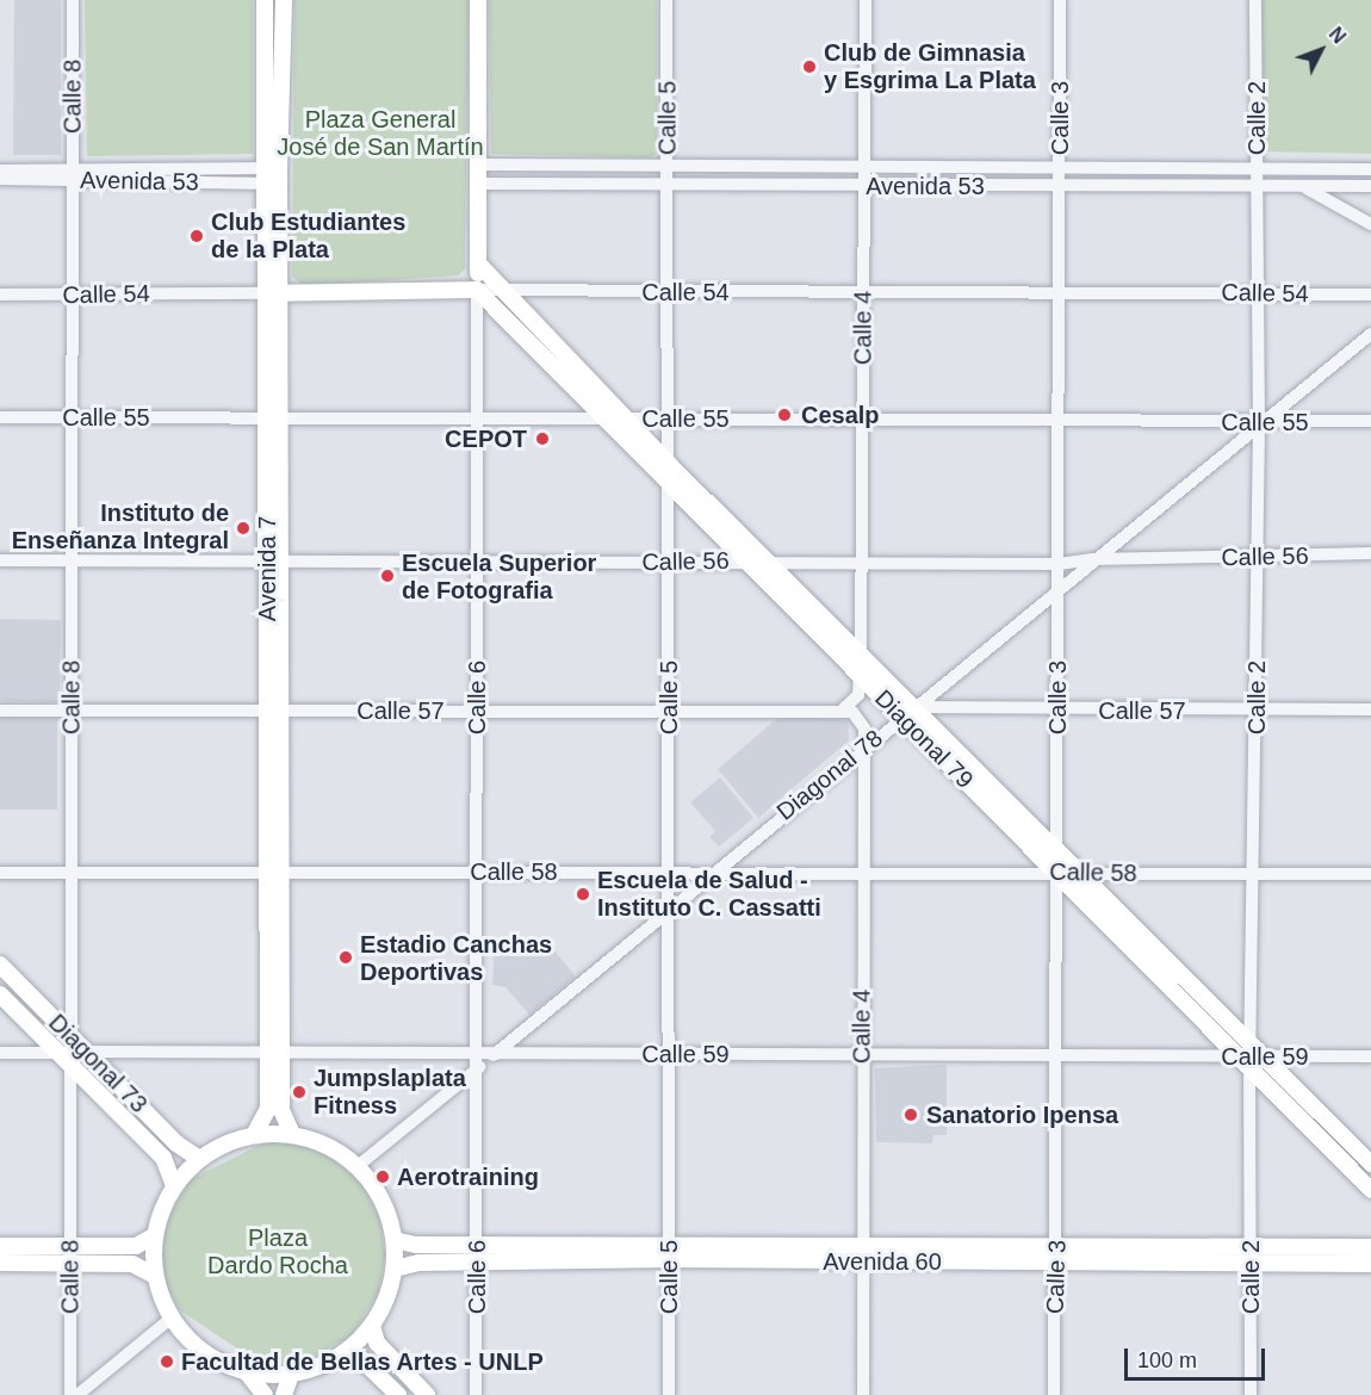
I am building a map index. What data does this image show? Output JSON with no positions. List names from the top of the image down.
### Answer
{
  "streets": {
    "main road": [
      "Calle 54",
      "Avenida 7",
      "Calle 6",
      "Diagonal 79",
      "Diagonal 73",
      "Avenida 60"
    ],
    "street": [
      "Calle 8",
      "Calle 5",
      "Calle 3",
      "Calle 2",
      "Avenida 53",
      "Calle 4",
      "Calle 55",
      "Calle 56",
      "Calle 57",
      "Diagonal 78",
      "Calle 58",
      "Calle 59"
    ]
  },
  "crossings": [
    ["Calle 8", "Avenida 53"],
    ["Calle 8", "Calle 54"],
    ["Calle 8", "Calle 55"],
    ["Calle 8", "Calle 56"],
    ["Calle 8", "Calle 57"],
    ["Calle 8", "Calle 58"],
    ["Calle 8", "Calle 59"],
    ["Calle 8", "Diagonal 73"],
    ["Calle 5", "Avenida 53"],
    ["Calle 5", "Calle 54"],
    ["Calle 5", "Calle 55"],
    ["Calle 5", "Calle 56"],
    ["Calle 5", "Calle 57"],
    ["Calle 5", "Diagonal 79"],
    ["Calle 5", "Diagonal 78"],
    ["Calle 5", "Calle 58"],
    ["Calle 5", "Calle 59"],
    ["Calle 5", "Avenida 60"],
    ["Calle 3", "Avenida 53"],
    ["Calle 3", "Calle 54"],
    ["Calle 3", "Calle 55"],
    ["Calle 3", "Calle 56"],
    ["Calle 3", "Calle 57"],
    ["Calle 3", "Diagonal 79"],
    ["Calle 3", "Diagonal 78"],
    ["Calle 3", "Calle 58"],
    ["Calle 3", "Calle 59"],
    ["Calle 3", "Avenida 60"],
    ["Calle 2", "Avenida 53"],
    ["Calle 2", "Calle 54"],
    ["Calle 2", "Calle 55"],
    ["Calle 2", "Calle 56"],
    ["Calle 2", "Calle 57"],
    ["Calle 2", "Diagonal 79"],
    ["Calle 2", "Diagonal 78"],
    ["Calle 2", "Calle 58"],
    ["Calle 2", "Calle 59"],
    ["Calle 2", "Avenida 60"],
    ["Avenida 53", "Calle 4"],
    ["Avenida 53", "Avenida 7"],
    ["Avenida 53", "Calle 6"],
    ["Calle 54", "Calle 4"],
    ["Calle 54", "Avenida 7"],
    ["Calle 54", "Calle 6"],
    ["Calle 54", "Diagonal 79"],
    ["Calle 4", "Calle 55"],
    ["Calle 4", "Calle 56"],
    ["Calle 4", "Calle 57"],
    ["Calle 4", "Diagonal 79"],
    ["Calle 4", "Diagonal 78"],
    ["Calle 4", "Calle 58"],
    ["Calle 4", "Calle 59"],
    ["Calle 4", "Avenida 60"],
    ["Calle 55", "Avenida 7"],
    ["Calle 55", "Calle 6"],
    ["Calle 55", "Diagonal 79"],
    ["Calle 55", "Diagonal 78"],
    ["Calle 56", "Avenida 7"],
    ["Calle 56", "Calle 6"],
    ["Calle 56", "Diagonal 79"],
    ["Calle 56", "Diagonal 78"],
    ["Avenida 7", "Calle 57"],
    ["Avenida 7", "Diagonal 78"],
    ["Avenida 7", "Calle 58"],
    ["Avenida 7", "Calle 59"],
    ["Avenida 7", "Diagonal 73"],
    ["Avenida 7", "Avenida 60"],
    ["Calle 6", "Calle 57"],
    ["Calle 6", "Diagonal 79"],
    ["Calle 6", "Diagonal 78"],
    ["Calle 6", "Calle 58"],
    ["Calle 6", "Calle 59"],
    ["Calle 6", "Avenida 60"],
    ["Calle 57", "Diagonal 79"],
    ["Calle 57", "Diagonal 78"],
    ["Diagonal 79", "Diagonal 78"],
    ["Diagonal 79", "Calle 58"],
    ["Diagonal 79", "Calle 59"],
    ["Diagonal 78", "Calle 58"],
    ["Diagonal 78", "Calle 59"],
    ["Diagonal 78", "Diagonal 73"],
    ["Diagonal 78", "Avenida 60"],
    ["Calle 59", "Diagonal 73"],
    ["Diagonal 73", "Avenida 60"]
  ],
  "parks": ["Plaza General José de San Martín", "Plaza Dardo Rocha"],
  "places": [
    "Club de Gimnasia y Esgrima La Plata",
    "Club Estudiantes de la Plata",
    "Cesalp",
    "CEPOT",
    "Instituto de Enseñanza Integral",
    "Escuela Superior de Fotografia",
    "Escuela de Salud - Instituto C. Cassatti",
    "Estadio Canchas Deportivas",
    "Jumpslaplata Fitness",
    "Sanatorio Ipensa",
    "Aerotraining",
    "Facultad de Bellas Artes - UNLP"
  ],
  "scale_bar": "100 m",
  "north": "top right"
}
